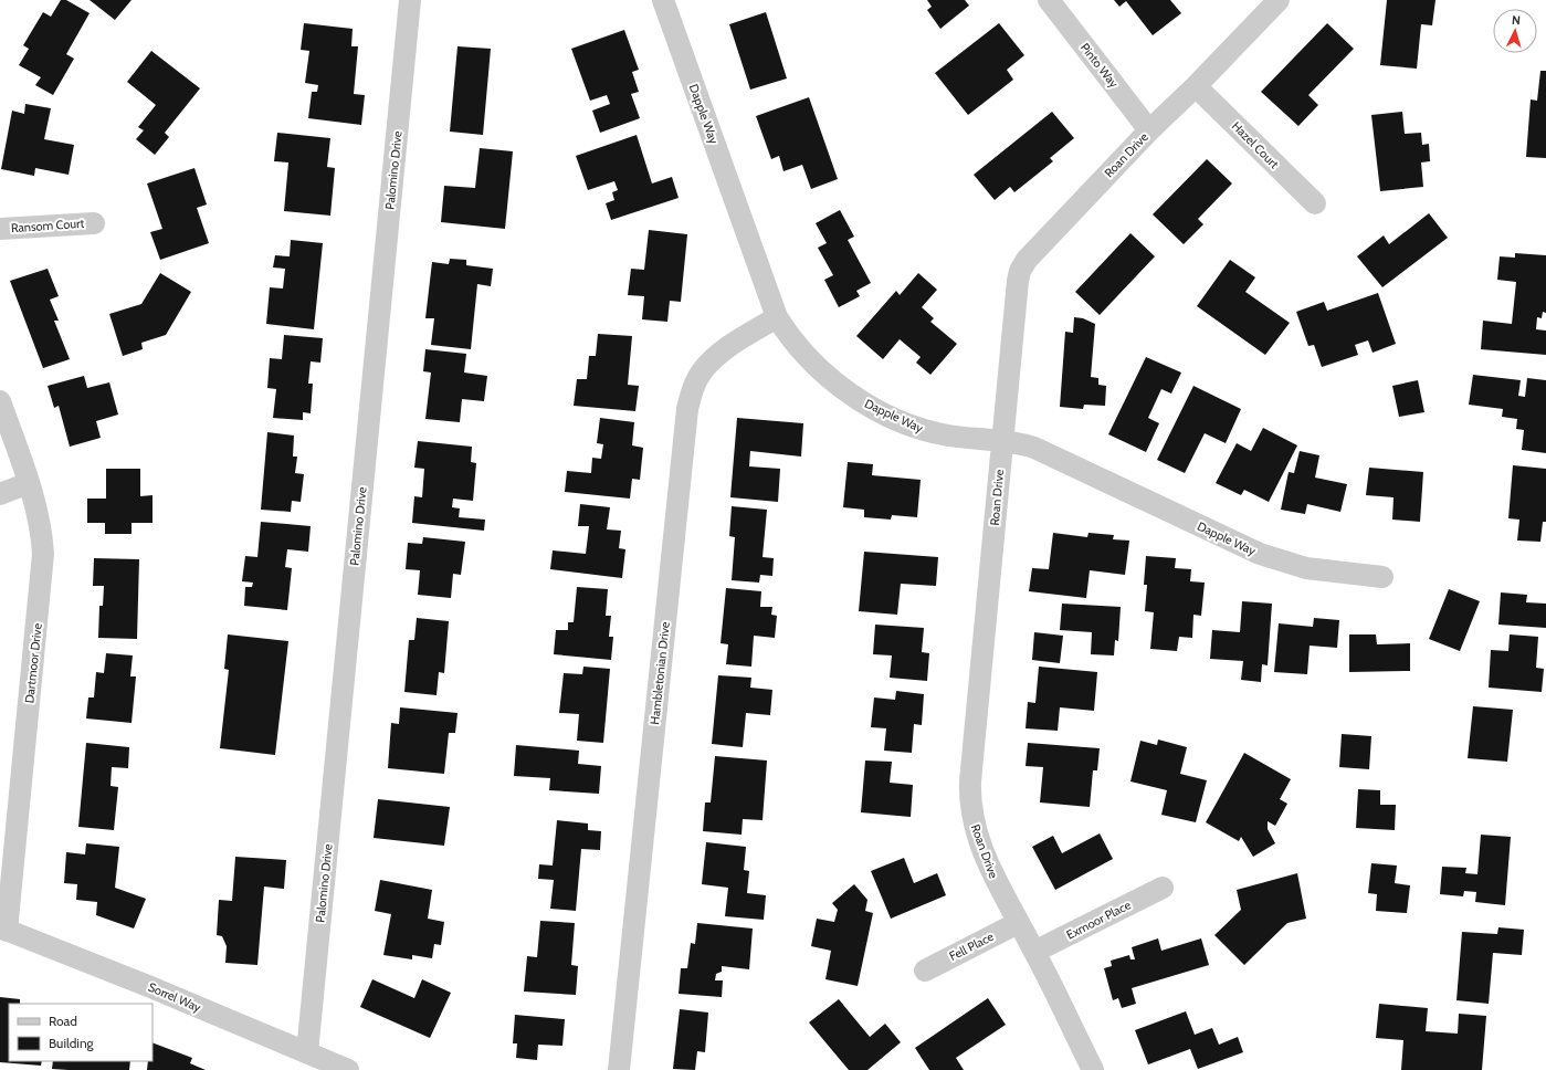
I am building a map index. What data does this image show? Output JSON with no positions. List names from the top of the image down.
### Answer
{
  "streets": {
    "street": [
      "Pinto Way",
      "Dapple Way",
      "Hazel Court",
      "Roan Drive",
      "Palomino Drive",
      "Ransom Court",
      "Dartmoor Drive",
      "Hambletonian Drive",
      "Exmoor Place",
      "Fell Place",
      "Sorrel Way"
    ]
  },
  "crossings": [
    ["Pinto Way", "Roan Drive"],
    ["Dapple Way", "Roan Drive"],
    ["Dapple Way", "Hambletonian Drive"],
    ["Hazel Court", "Roan Drive"],
    ["Roan Drive", "Exmoor Place"],
    ["Roan Drive", "Fell Place"],
    ["Palomino Drive", "Sorrel Way"],
    ["Dartmoor Drive", "Sorrel Way"]
  ],
  "legend": ["Road", "Building"],
  "north": "top"
}
